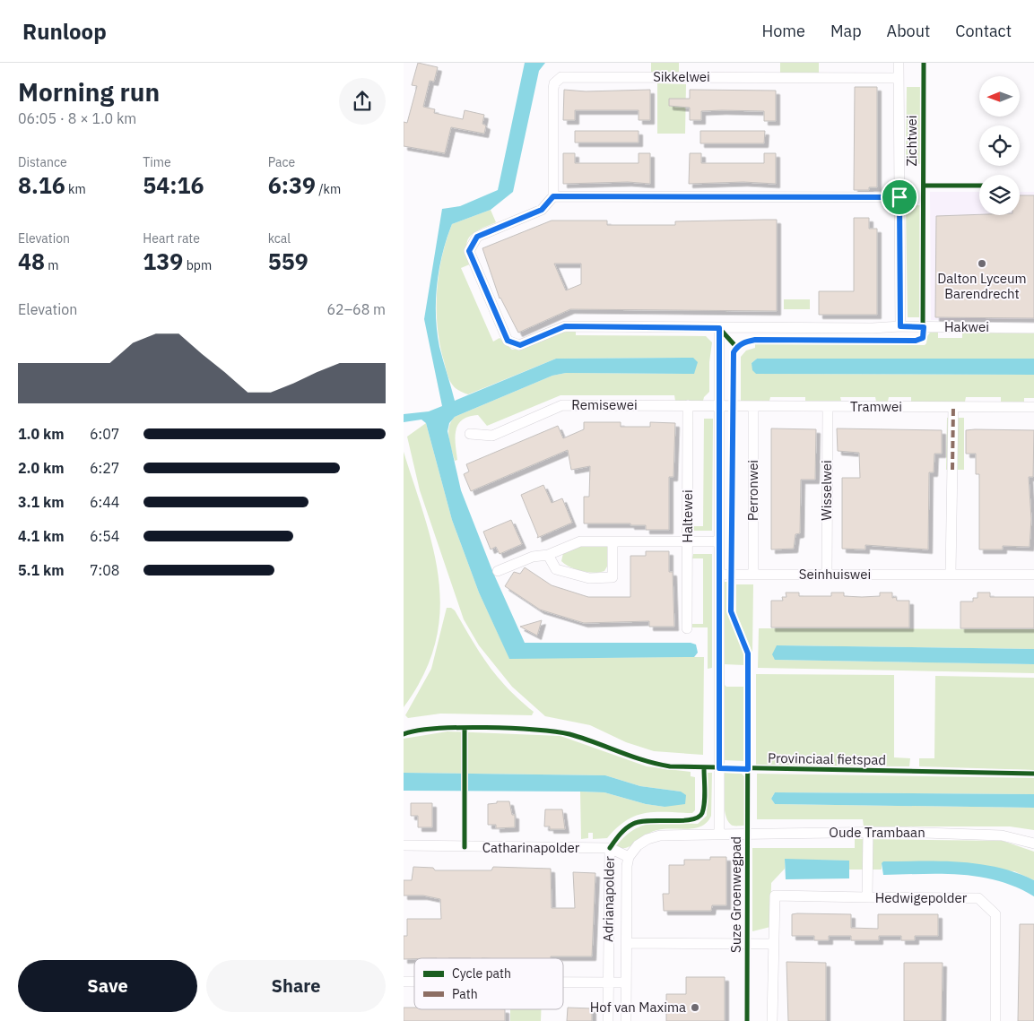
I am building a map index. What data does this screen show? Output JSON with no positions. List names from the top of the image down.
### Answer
{
  "streets": {
    "street": [
      "Sikkelwei",
      "Zichtwei",
      "Hakwei",
      "Remisewei",
      "Tramwei",
      "Perronwei",
      "Wisselwei",
      "Haltewei",
      "Seinhuiswei",
      "Oude Trambaan",
      "Catharinapolder",
      "Hedwigepolder",
      "Adrianapolder"
    ],
    "cycle path": ["Provinciaal fietspad", "Suze Groenwegpad"]
  },
  "crossings": [
    ["Sikkelwei", "Zichtwei"],
    ["Sikkelwei", "Hakwei"],
    ["Zichtwei", "Hakwei"],
    ["Remisewei", "Tramwei"],
    ["Remisewei", "Haltewei"],
    ["Tramwei", "Perronwei"],
    ["Tramwei", "Wisselwei"],
    ["Perronwei", "Seinhuiswei"],
    ["Wisselwei", "Seinhuiswei"],
    ["Oude Trambaan", "Hedwigepolder"],
    ["Oude Trambaan", "Adrianapolder"],
    ["Catharinapolder", "Adrianapolder"]
  ],
  "places": ["Dalton Lyceum Barendrecht", "Hof van Maxima"],
  "legend": ["Cycle path", "Path"],
  "north": "left",
  "page": {
    "header": "Runloop",
    "nav": [
      "Home",
      "Map",
      "About",
      "Contact"
    ],
    "heading": ["Morning run", "06:05 · 8 × 1.0 km"],
    "stats": [
      ["Distance", "8.16 km"],
      ["Time", "54:16"],
      ["Pace", "6:39 /km"],
      ["Elevation", "48 m"],
      ["Heart rate", "139 bpm"],
      ["kcal", "559"]
    ],
    "chart": ["Elevation", "62–68 m"],
    "list": [
      {
        "name": "1.0 km",
        "note": "6:07"
      },
      {
        "name": "2.0 km",
        "note": "6:27"
      },
      {
        "name": "3.1 km",
        "note": "6:44"
      },
      {
        "name": "4.1 km",
        "note": "6:54"
      },
      {
        "name": "5.1 km",
        "note": "7:08"
      }
    ],
    "buttons": ["Save", "Share"]
  }
}
